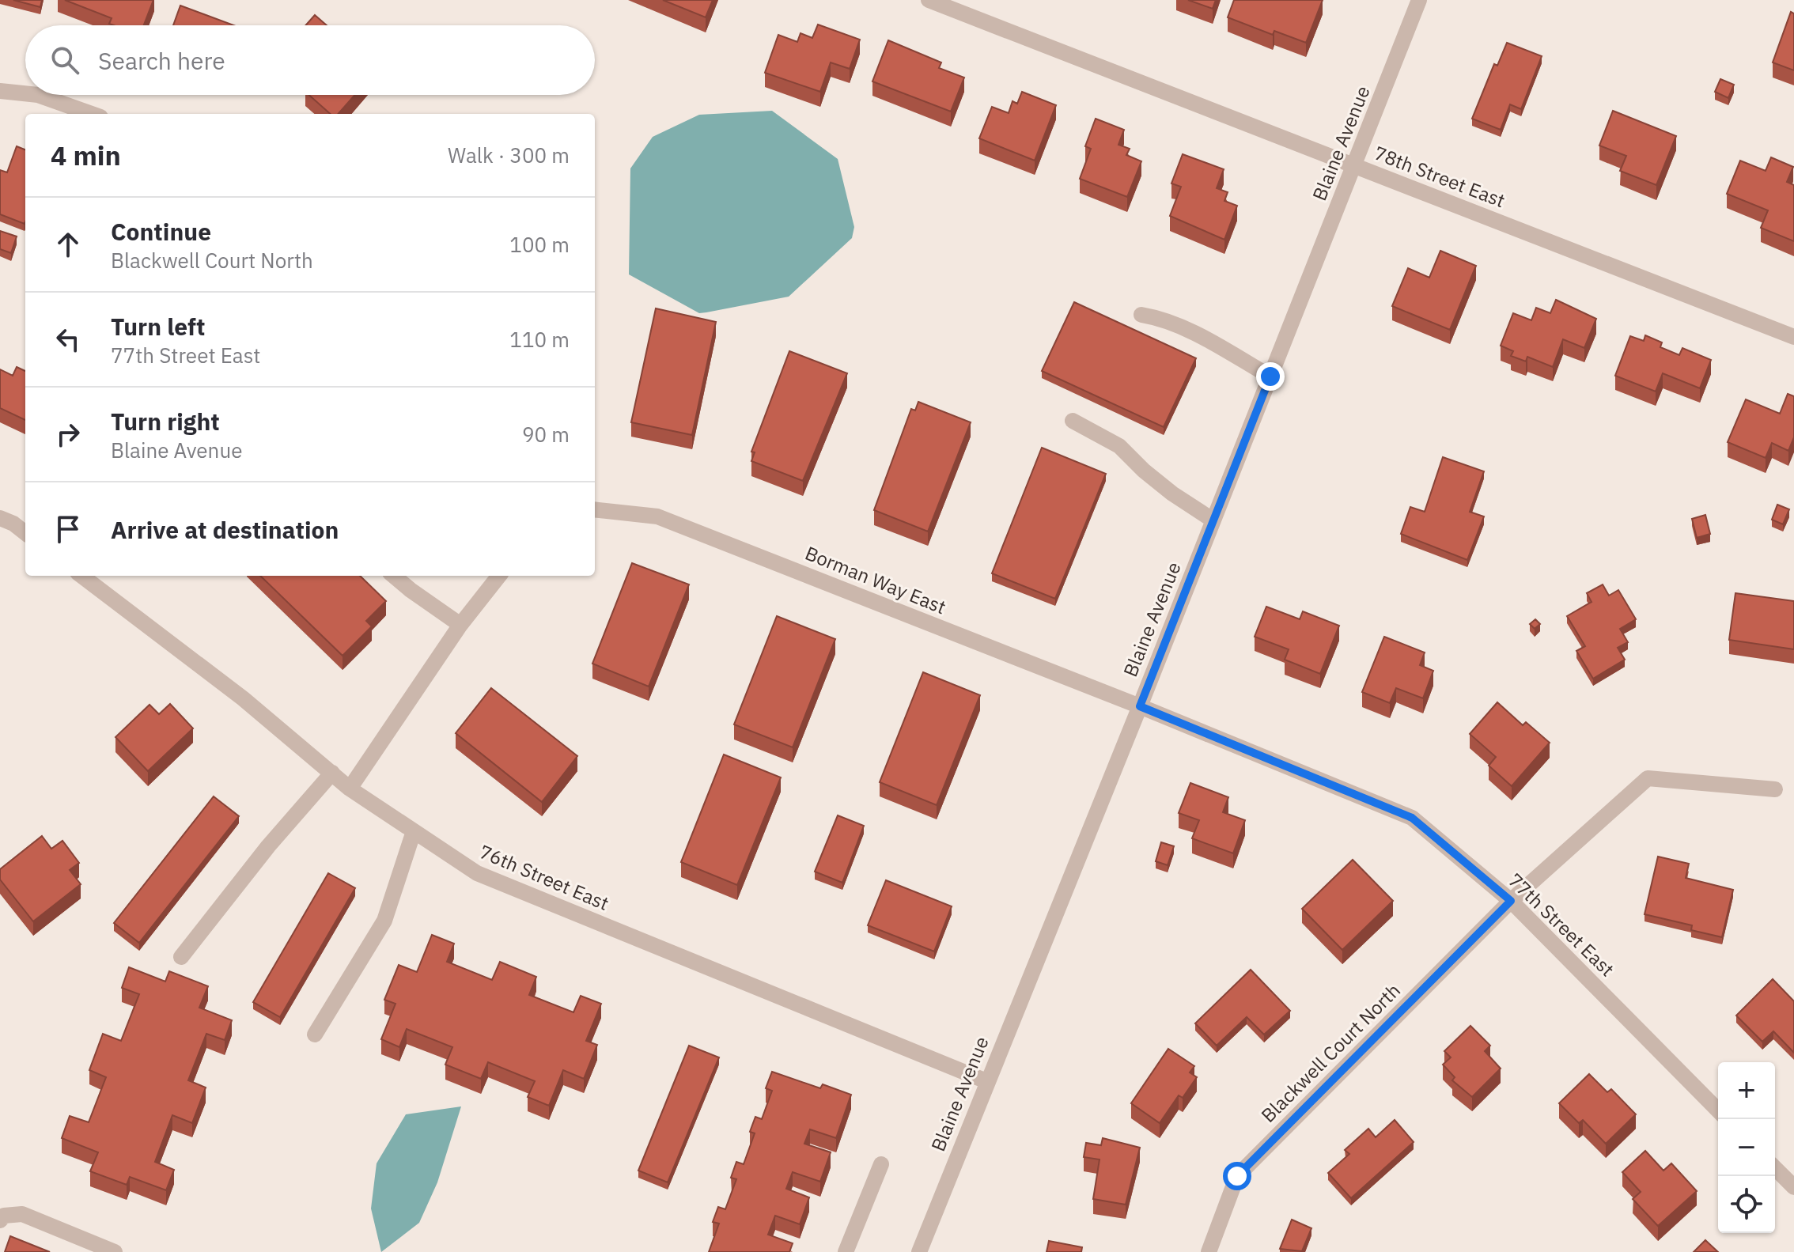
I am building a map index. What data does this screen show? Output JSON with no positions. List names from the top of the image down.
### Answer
{
  "streets": {
    "street": [
      "Blaine Avenue",
      "78th Street East",
      "Borman Way East",
      "76th Street East",
      "77th Street East",
      "Blackwell Court North"
    ]
  },
  "crossings": [
    ["Blaine Avenue", "78th Street East"],
    ["Blaine Avenue", "Borman Way East"],
    ["Blaine Avenue", "76th Street East"],
    ["Blaine Avenue", "77th Street East"],
    ["Borman Way East", "77th Street East"],
    ["77th Street East", "Blackwell Court North"]
  ],
  "page": {
    "search": "Search here",
    "heading": ["4 min", "Walk · 300 m"],
    "list": [
      ["Continue", "Blackwell Court North", "100 m"],
      ["Turn left", "77th Street East", "110 m"],
      ["Turn right", "Blaine Avenue", "90 m"],
      "Arrive at destination"
    ],
    "map_buttons": ["+", "−"]
  }
}
